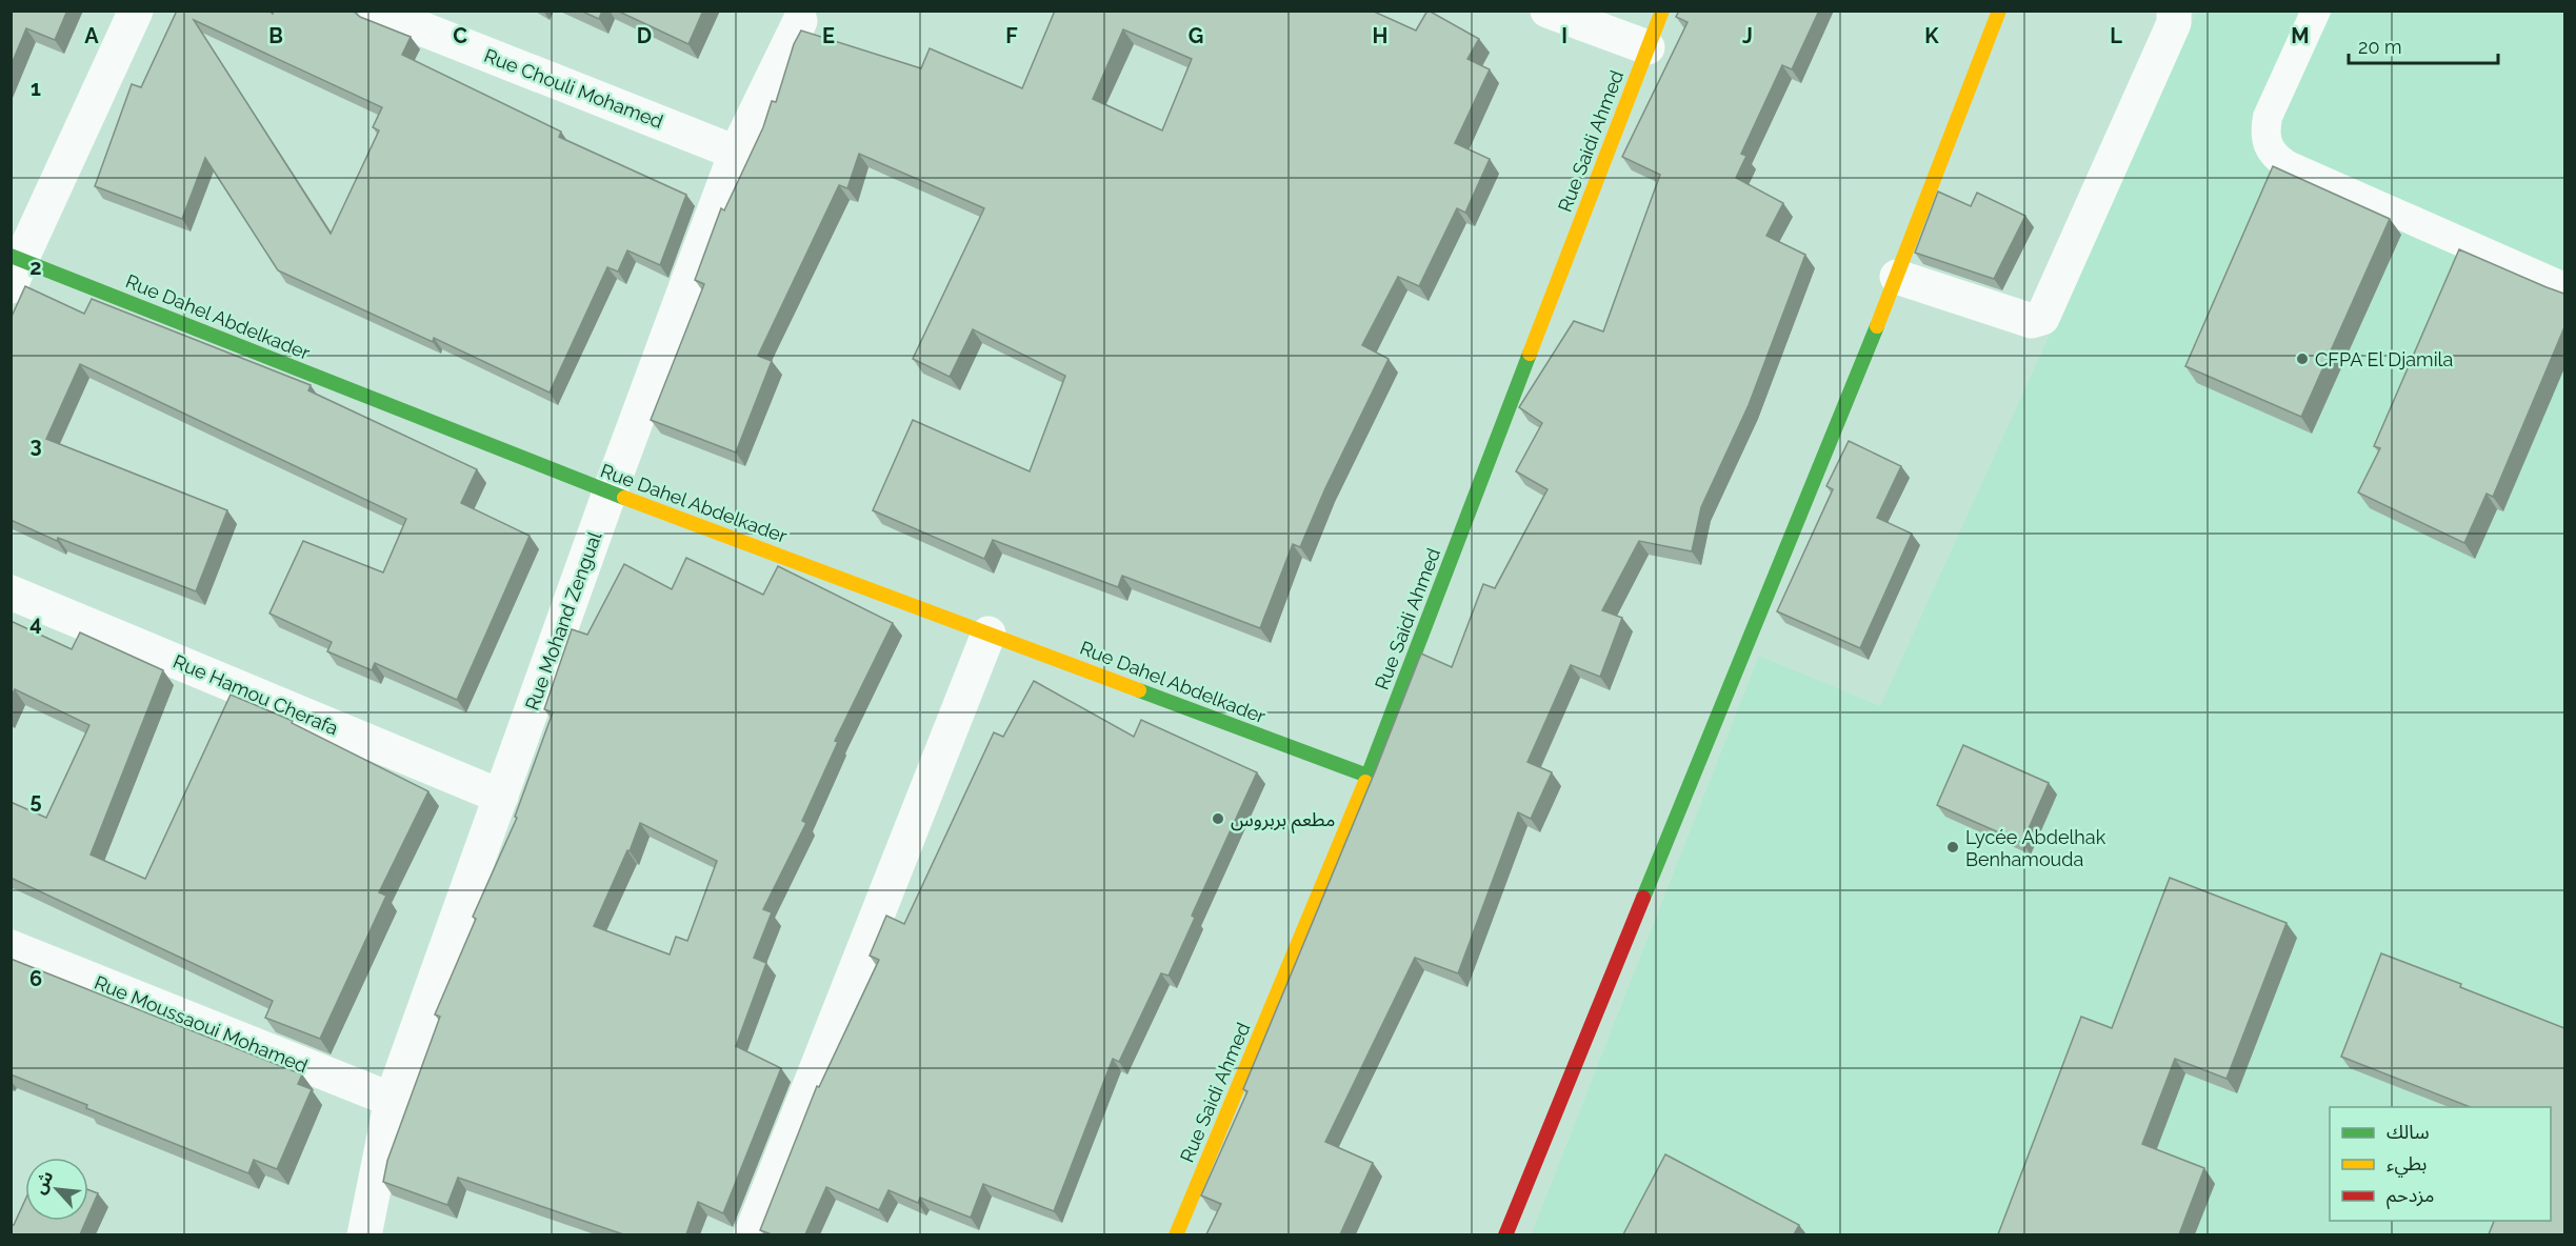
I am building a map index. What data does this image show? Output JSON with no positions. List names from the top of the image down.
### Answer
{
  "streets": {
    "street": [
      "Rue Chouli Mohamed",
      "Rue Saidi Ahmed",
      "Rue Dahel Abdelkader",
      "Rue Mohand Zengual",
      "Rue Hamou Cherafa",
      "Rue Moussaoui Mohamed"
    ]
  },
  "crossings": [
    ["Rue Chouli Mohamed", "Rue Mohand Zengual"],
    ["Rue Saidi Ahmed", "Rue Dahel Abdelkader"],
    ["Rue Dahel Abdelkader", "Rue Mohand Zengual"],
    ["Rue Mohand Zengual", "Rue Hamou Cherafa"],
    ["Rue Mohand Zengual", "Rue Moussaoui Mohamed"]
  ],
  "places": ["CFPA El Djamila", "مطعم بربروس", "Lycée Abdelhak Benhamouda"],
  "legend": ["سالك", "بطيء", "مزدحم"],
  "scale_bar": "20 m",
  "north": "top left",
  "grid": {
    "columns": [
      "A",
      "B",
      "C",
      "D",
      "E",
      "F",
      "G",
      "H",
      "I",
      "J",
      "K",
      "L",
      "M"
    ],
    "rows": [
      "1",
      "2",
      "3",
      "4",
      "5",
      "6"
    ]
  }
}
